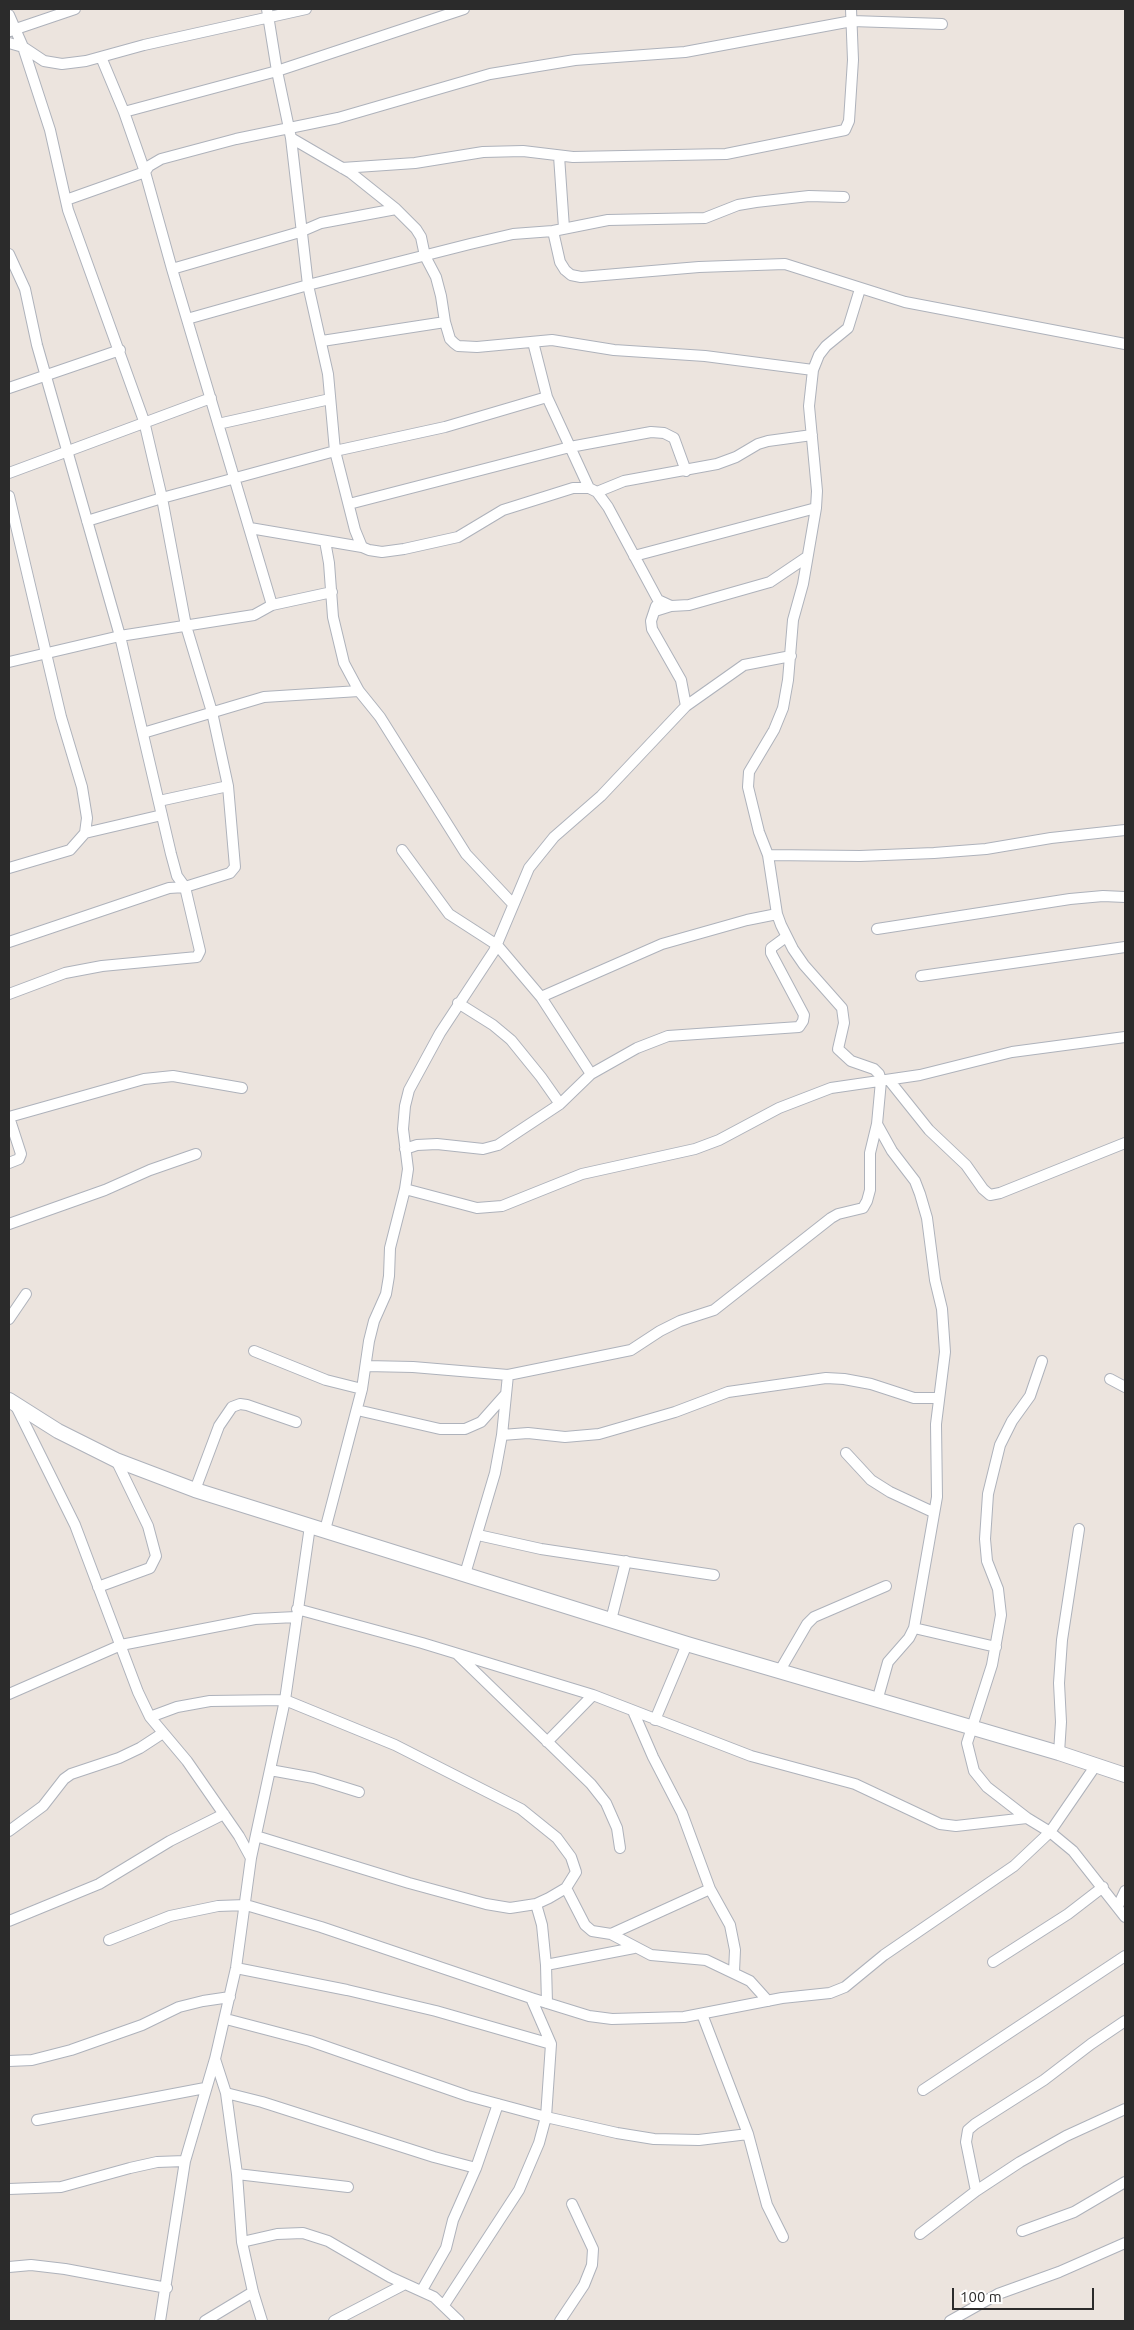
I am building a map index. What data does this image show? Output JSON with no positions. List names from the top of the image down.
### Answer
{
  "scale_bar": "100 m"
}
